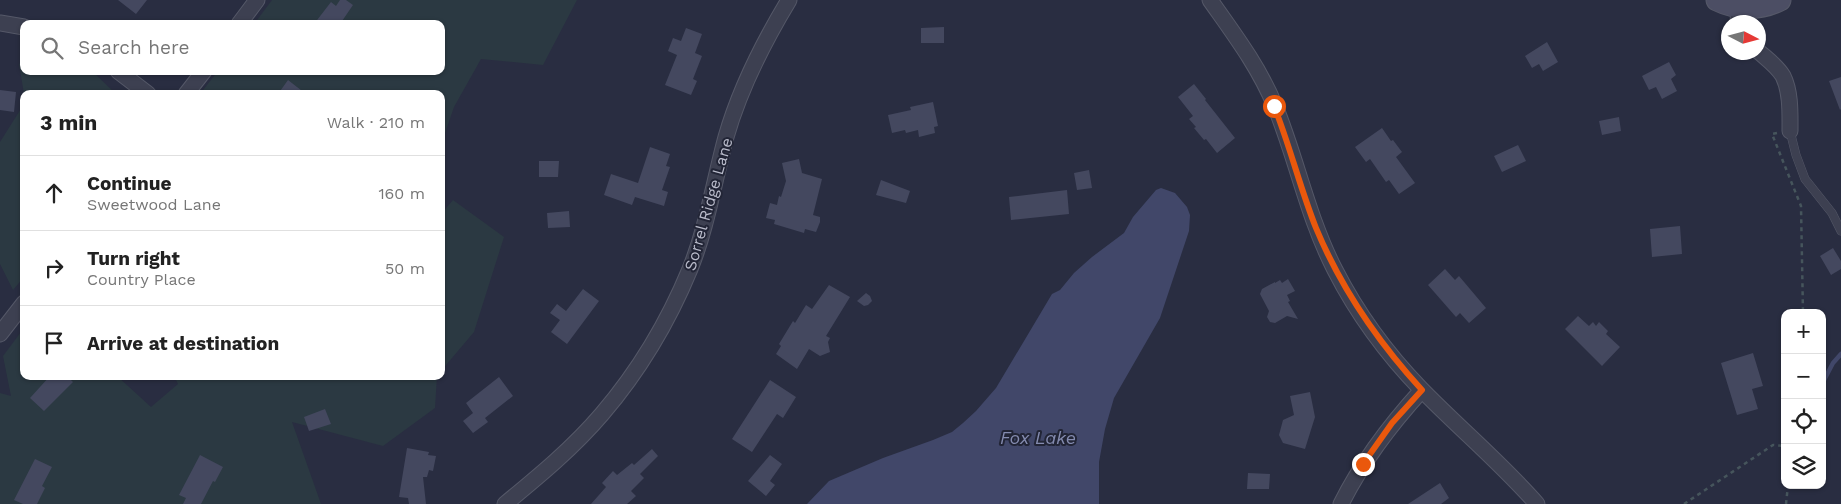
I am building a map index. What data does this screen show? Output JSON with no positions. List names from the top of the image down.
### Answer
{
  "streets": {
    "street": ["Sorrel Ridge Lane"]
  },
  "water": ["Fox Lake"],
  "north": "right",
  "page": {
    "search": "Search here",
    "heading": ["3 min", "Walk · 210 m"],
    "list": [
      ["Continue", "Sweetwood Lane", "160 m"],
      ["Turn right", "Country Place", "50 m"],
      "Arrive at destination"
    ],
    "map_buttons": ["+", "−"]
  }
}
